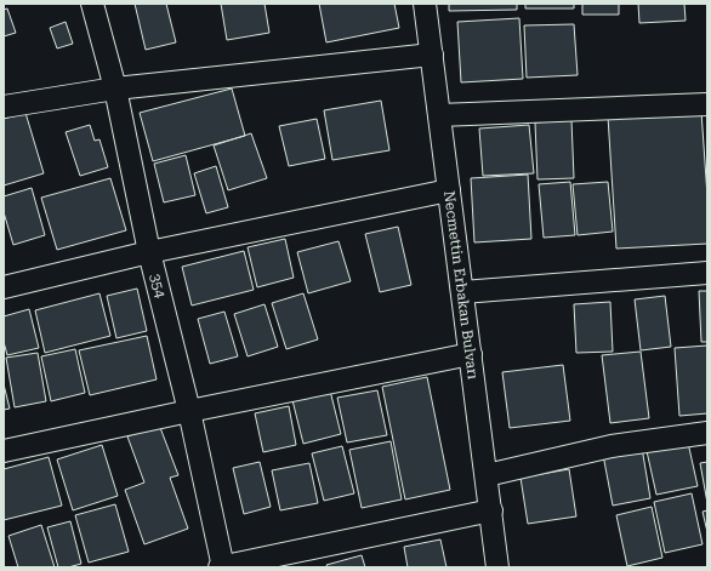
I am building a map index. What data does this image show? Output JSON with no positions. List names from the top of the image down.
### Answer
{
  "streets": {
    "street": ["Necmettin Erbakan Bulvarı", "354"]
  }
}
